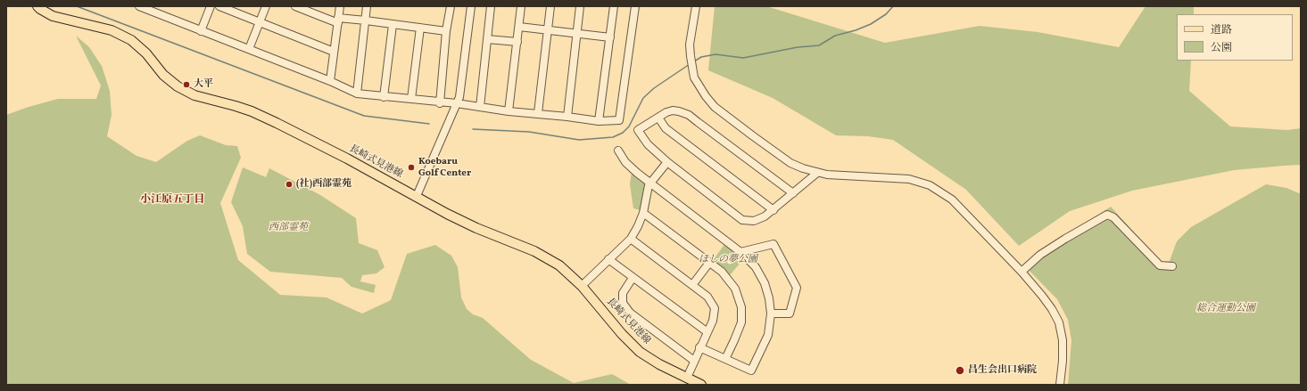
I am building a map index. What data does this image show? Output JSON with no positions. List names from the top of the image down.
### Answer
{
  "streets": {
    "main road": ["長崎式見港線"]
  },
  "districts": ["小江原五丁目"],
  "parks": ["西部霊苑", "ほしの夢公園", "総合運動公園"],
  "places": [
    "大平",
    "Koebaru Golf Center",
    "(社)西部霊苑",
    "昌生会出口病院"
  ],
  "legend": ["道路", "公園"]
}
